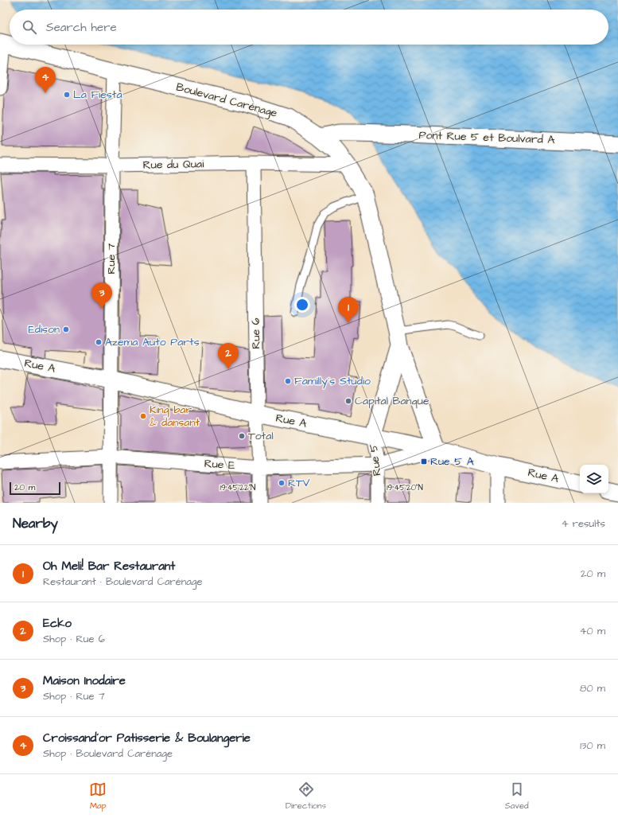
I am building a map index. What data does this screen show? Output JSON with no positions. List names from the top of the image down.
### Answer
{
  "streets": {
    "street": [
      "Boulevard Carénage",
      "Pont Rue 5 et Boulvard A",
      "Rue du Quai",
      "Rue 7",
      "Rue 6",
      "Rue A",
      "Rue 5",
      "Rue E"
    ]
  },
  "crossings": [
    ["Boulevard Carénage", "Pont Rue 5 et Boulvard A"],
    ["Boulevard Carénage", "Rue du Quai"],
    ["Boulevard Carénage", "Rue 7"],
    ["Boulevard Carénage", "Rue A"],
    ["Boulevard Carénage", "Rue 5"],
    ["Boulevard Carénage", "Rue E"],
    ["Rue du Quai", "Rue 7"],
    ["Rue du Quai", "Rue 6"],
    ["Rue 7", "Rue A"],
    ["Rue 7", "Rue E"],
    ["Rue 6", "Rue A"],
    ["Rue 6", "Rue E"],
    ["Rue A", "Rue 5"],
    ["Rue A", "Rue E"],
    ["Rue 5", "Rue E"]
  ],
  "places": {
    "other": [
      "La Fiesta",
      "Edison",
      "Azema Auto Parts",
      "Familly´s Studio",
      "Capital Banque",
      "King bar & dansant",
      "Total",
      "RTV"
    ],
    "transit": ["Rue 5 A"]
  },
  "scale_bar": "20 m",
  "page": {
    "search": "Search here",
    "pins": [
      "4",
      "3",
      "1",
      "2"
    ],
    "scale": "20 m",
    "heading": ["Nearby", "4 results"],
    "list": [
      {
        "mark": "1",
        "name": "Oh Meli! Bar Restaurant",
        "note": "Restaurant · Boulevard Carénage",
        "value": "20 m"
      },
      {
        "mark": "2",
        "name": "Ecko",
        "note": "Shop · Rue 6",
        "value": "40 m"
      },
      {
        "mark": "3",
        "name": "Maison Inodaire",
        "note": "Shop · Rue 7",
        "value": "80 m"
      },
      {
        "mark": "4",
        "name": "Croissand´or Patisserie & Boulangerie",
        "note": "Shop · Boulevard Carénage",
        "value": "130 m"
      }
    ],
    "nav": ["Map", "Directions", "Saved"]
  },
  "coordinates": ["19°45'22\"N", "19°45'20\"N"]
}
